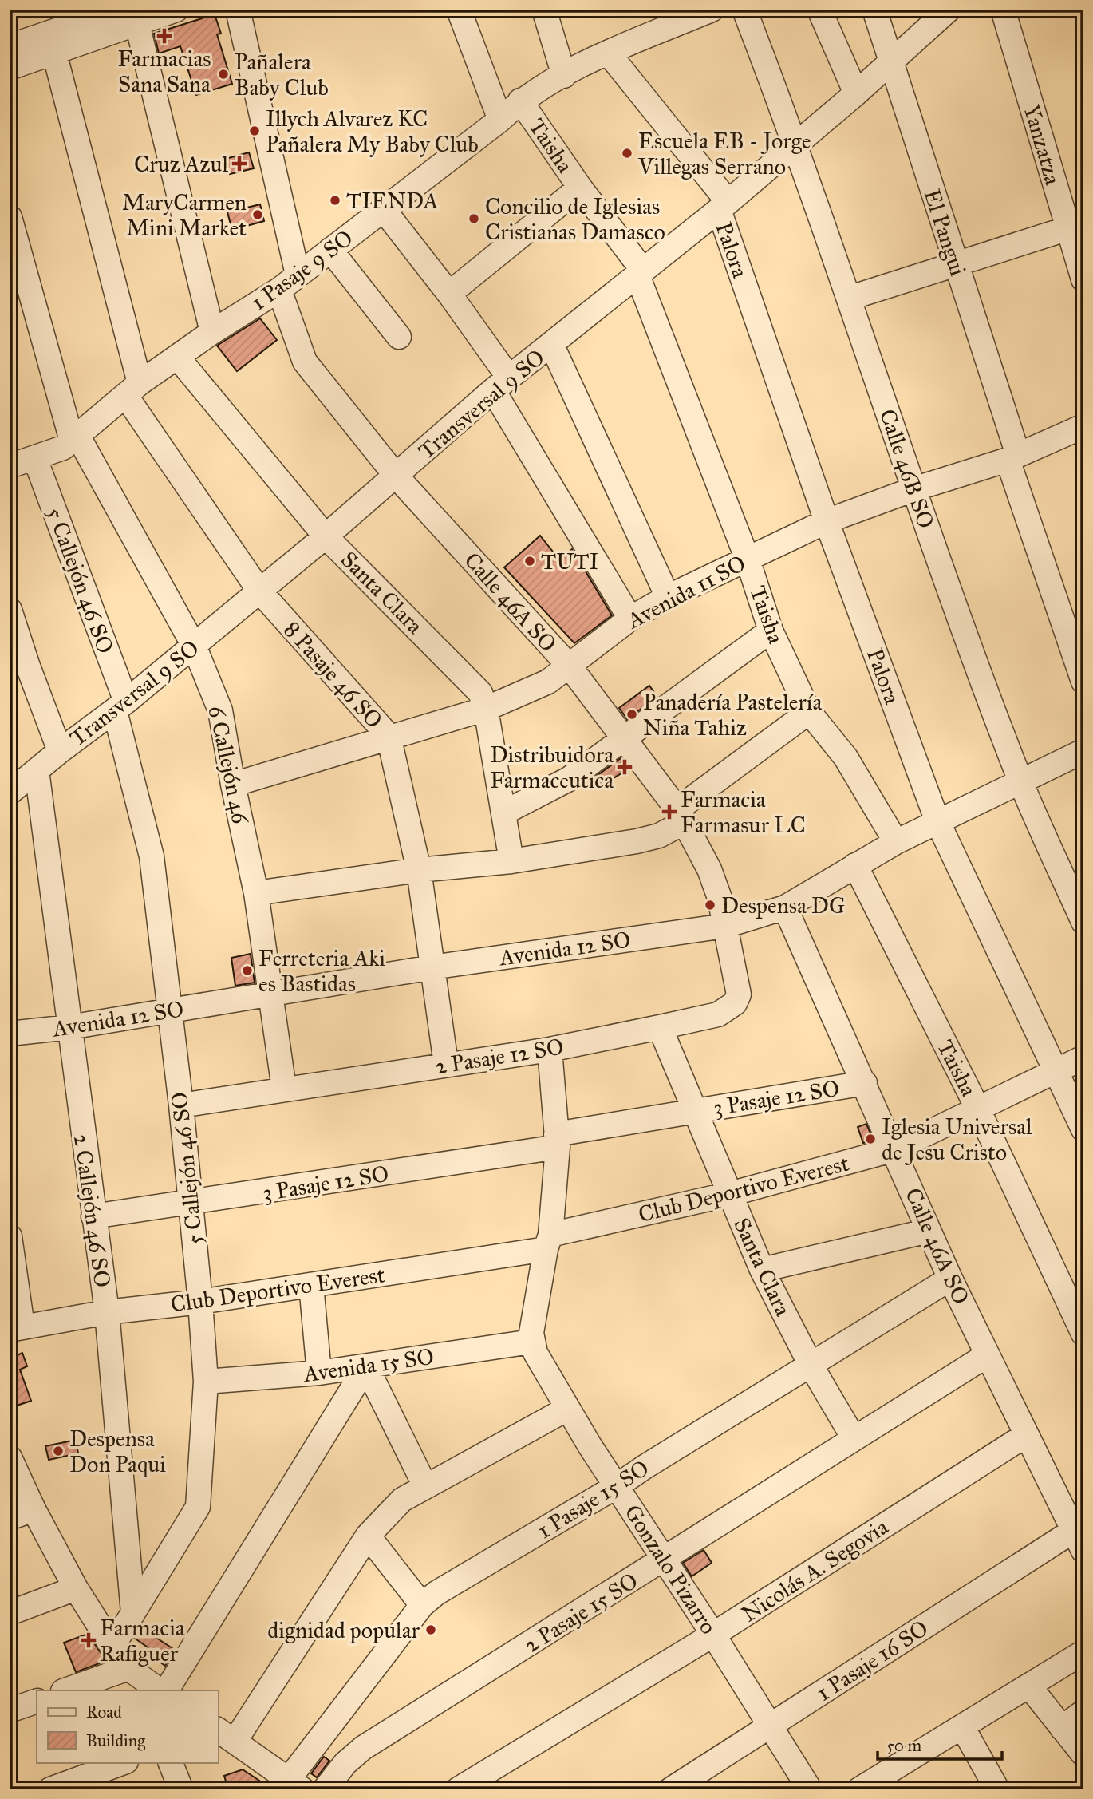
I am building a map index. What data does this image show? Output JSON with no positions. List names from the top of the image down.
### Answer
{
  "streets": {
    "street": [
      "Yanzatza",
      "Taisha",
      "El Pangui",
      "Palora",
      "1 Pasaje 9 SO",
      "Transversal 9 SO",
      "Calle 46B SO",
      "5 Callejón 46 SO",
      "Avenida 11 SO",
      "Santa Clara",
      "Calle 46A SO",
      "8 Pasaje 46 SO",
      "6 Callejón 46",
      "Avenida 12 SO",
      "2 Pasaje 12 SO",
      "3 Pasaje 12 SO",
      "Club Deportivo Everest",
      "2 Callejón 46 SO",
      "Avenida 15 SO",
      "1 Pasaje 15 SO",
      "Gonzalo Pizarro",
      "Nicolás A. Segovia",
      "2 Pasaje 15 SO",
      "1 Pasaje 16 SO"
    ]
  },
  "crossings": [
    ["Taisha", "1 Pasaje 9 SO"],
    ["Taisha", "Transversal 9 SO"],
    ["Taisha", "Avenida 11 SO"],
    ["Taisha", "Avenida 12 SO"],
    ["Taisha", "Club Deportivo Everest"],
    ["El Pangui", "Transversal 9 SO"],
    ["El Pangui", "Avenida 11 SO"],
    ["Palora", "1 Pasaje 9 SO"],
    ["Palora", "Transversal 9 SO"],
    ["Palora", "Avenida 11 SO"],
    ["Palora", "Avenida 12 SO"],
    ["Palora", "Club Deportivo Everest"],
    ["1 Pasaje 9 SO", "5 Callejón 46 SO"],
    ["1 Pasaje 9 SO", "Santa Clara"],
    ["1 Pasaje 9 SO", "Calle 46A SO"],
    ["1 Pasaje 9 SO", "8 Pasaje 46 SO"],
    ["1 Pasaje 9 SO", "6 Callejón 46"],
    ["Transversal 9 SO", "Calle 46B SO"],
    ["Transversal 9 SO", "5 Callejón 46 SO"],
    ["Transversal 9 SO", "Santa Clara"],
    ["Transversal 9 SO", "Calle 46A SO"],
    ["Transversal 9 SO", "8 Pasaje 46 SO"],
    ["Transversal 9 SO", "6 Callejón 46"],
    ["Transversal 9 SO", "2 Callejón 46 SO"],
    ["Calle 46B SO", "Avenida 11 SO"],
    ["Calle 46B SO", "Avenida 12 SO"],
    ["5 Callejón 46 SO", "Avenida 12 SO"],
    ["5 Callejón 46 SO", "2 Pasaje 12 SO"],
    ["5 Callejón 46 SO", "3 Pasaje 12 SO"],
    ["5 Callejón 46 SO", "Club Deportivo Everest"],
    ["5 Callejón 46 SO", "2 Callejón 46 SO"],
    ["5 Callejón 46 SO", "Avenida 15 SO"],
    ["Avenida 11 SO", "Santa Clara"],
    ["Avenida 11 SO", "Calle 46A SO"],
    ["Avenida 11 SO", "8 Pasaje 46 SO"],
    ["Avenida 11 SO", "6 Callejón 46"],
    ["Santa Clara", "2 Pasaje 12 SO"],
    ["Santa Clara", "3 Pasaje 12 SO"],
    ["Santa Clara", "Club Deportivo Everest"],
    ["Santa Clara", "1 Pasaje 15 SO"],
    ["Santa Clara", "2 Pasaje 15 SO"],
    ["Calle 46A SO", "Avenida 12 SO"],
    ["Calle 46A SO", "2 Pasaje 12 SO"],
    ["Calle 46A SO", "3 Pasaje 12 SO"],
    ["Calle 46A SO", "Club Deportivo Everest"],
    ["Calle 46A SO", "1 Pasaje 15 SO"],
    ["Calle 46A SO", "Nicolás A. Segovia"],
    ["Calle 46A SO", "2 Pasaje 15 SO"],
    ["Calle 46A SO", "1 Pasaje 16 SO"],
    ["8 Pasaje 46 SO", "Avenida 12 SO"],
    ["8 Pasaje 46 SO", "2 Pasaje 12 SO"],
    ["6 Callejón 46", "Avenida 12 SO"],
    ["6 Callejón 46", "2 Pasaje 12 SO"],
    ["Avenida 12 SO", "2 Pasaje 12 SO"],
    ["Avenida 12 SO", "2 Callejón 46 SO"],
    ["3 Pasaje 12 SO", "2 Callejón 46 SO"],
    ["Club Deportivo Everest", "2 Callejón 46 SO"],
    ["Avenida 15 SO", "Gonzalo Pizarro"],
    ["1 Pasaje 15 SO", "Gonzalo Pizarro"],
    ["Gonzalo Pizarro", "Nicolás A. Segovia"],
    ["Gonzalo Pizarro", "2 Pasaje 15 SO"],
    ["Gonzalo Pizarro", "1 Pasaje 16 SO"]
  ],
  "places": {
    "health": [
      "Farmacias Sana Sana",
      "Cruz Azul",
      "Distribuidora Farmaceutica",
      "Farmacia Farmasur LC",
      "Farmacia Rafiguer"
    ],
    "other": [
      "Pañalera Baby Club",
      "Illych Alvarez KC Pañalera My Baby Club",
      "Escuela EB - Jorge Villegas Serrano",
      "TIENDA",
      "MaryCarmen Mini Market",
      "Concilio de Iglesias Cristianas Damasco",
      "TUTI",
      "Panadería Pastelería Niña Tahiz",
      "Despensa DG",
      "Ferreteria Aki es Bastidas",
      "Iglesia Universal de Jesu Cristo",
      "Despensa Don Paqui",
      "dignidad popular"
    ]
  },
  "legend": ["Road", "Building"],
  "scale_bar": "50 m"
}
